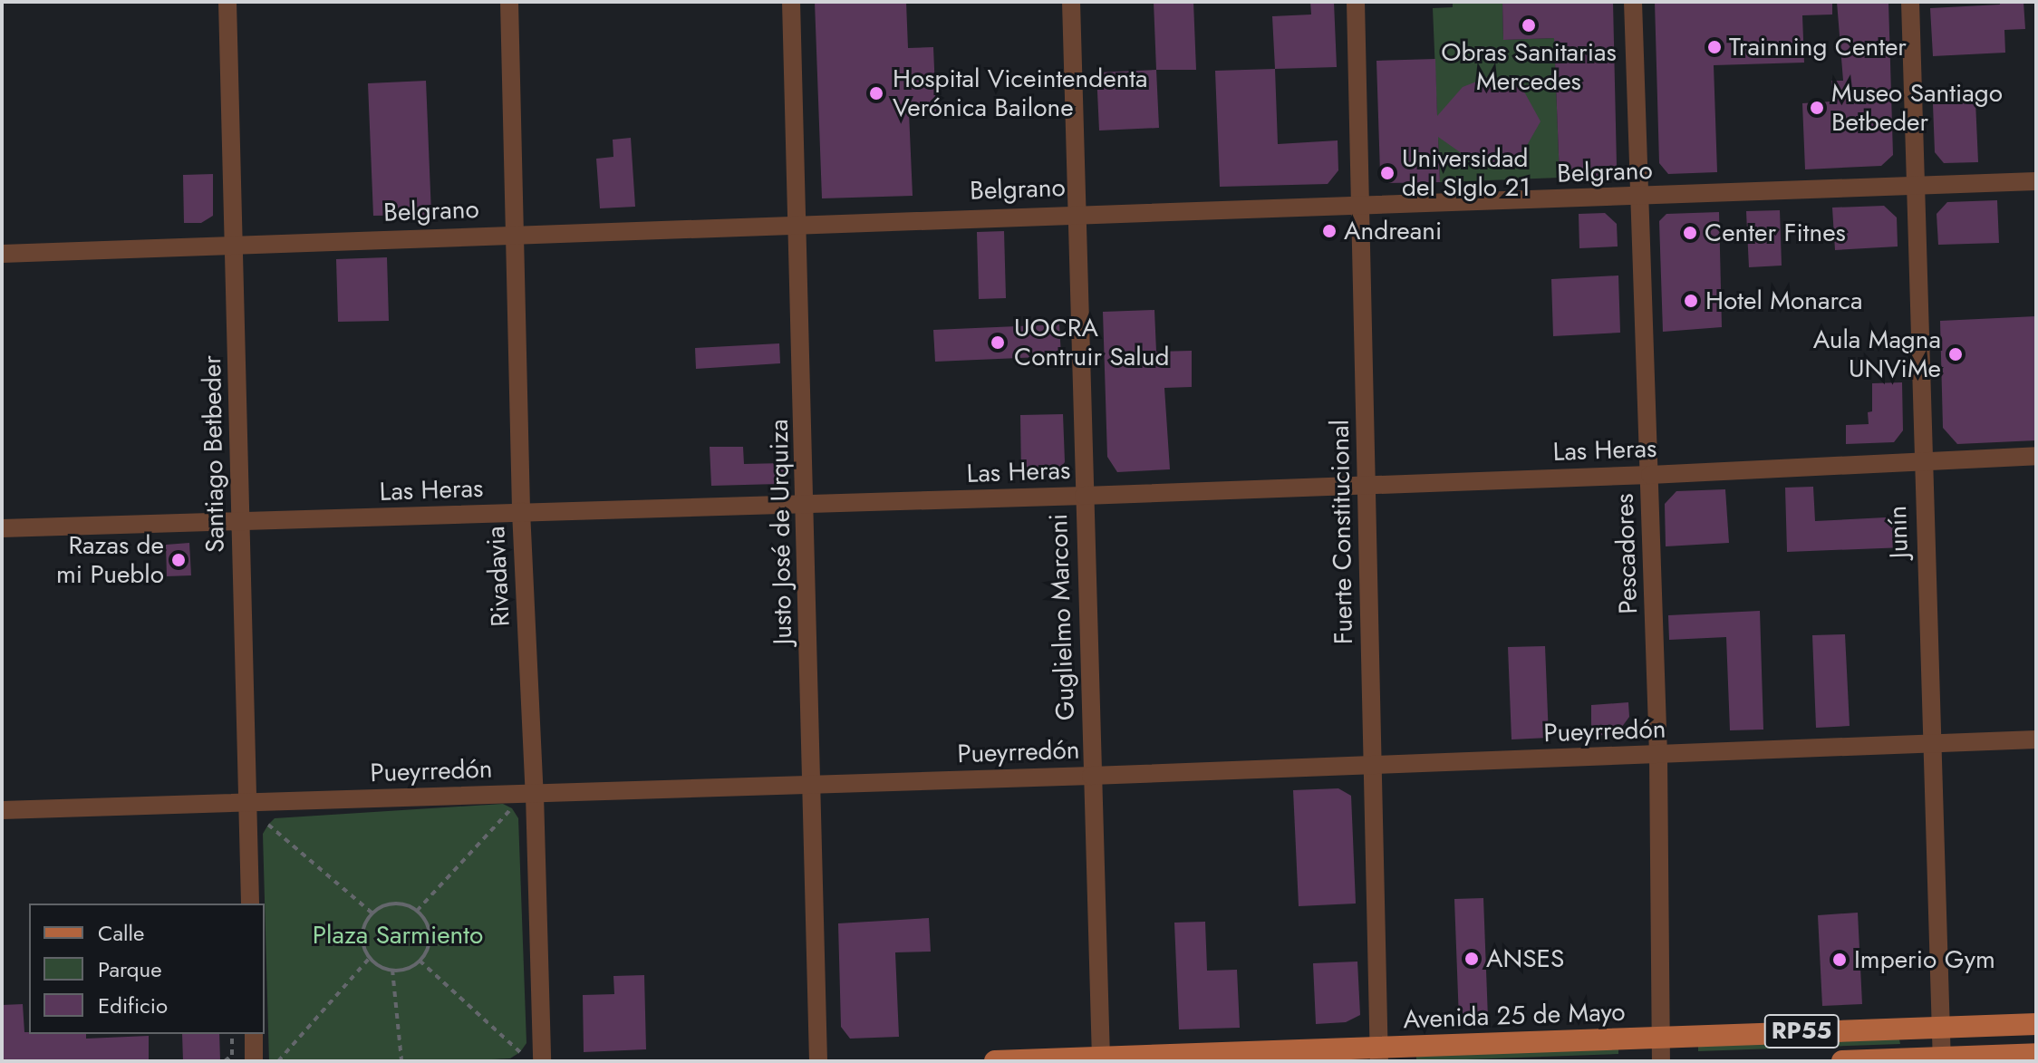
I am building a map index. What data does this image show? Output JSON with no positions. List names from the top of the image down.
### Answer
{
  "streets": {
    "main road": ["Avenida 25 de Mayo", "RP55"],
    "street": [
      "Belgrano",
      "Las Heras",
      "Santiago Betbeder",
      "Justo José de Urquiza",
      "Fuerte Constitucional",
      "Junín",
      "Pescadores",
      "Rivadavia",
      "Guglielmo Marconi",
      "Pueyrredón"
    ]
  },
  "crossings": [
    ["Belgrano", "Santiago Betbeder"],
    ["Belgrano", "Justo José de Urquiza"],
    ["Belgrano", "Fuerte Constitucional"],
    ["Belgrano", "Junín"],
    ["Belgrano", "Pescadores"],
    ["Belgrano", "Rivadavia"],
    ["Belgrano", "Guglielmo Marconi"],
    ["Las Heras", "Santiago Betbeder"],
    ["Las Heras", "Justo José de Urquiza"],
    ["Las Heras", "Fuerte Constitucional"],
    ["Las Heras", "Junín"],
    ["Las Heras", "Pescadores"],
    ["Las Heras", "Rivadavia"],
    ["Las Heras", "Guglielmo Marconi"],
    ["Santiago Betbeder", "Pueyrredón"],
    ["Justo José de Urquiza", "Pueyrredón"],
    ["Fuerte Constitucional", "Pueyrredón"],
    ["Fuerte Constitucional", "Avenida 25 de Mayo"],
    ["Junín", "Pueyrredón"],
    ["Junín", "Avenida 25 de Mayo"],
    ["Junín", "RP55"],
    ["Pescadores", "Pueyrredón"],
    ["Pescadores", "Avenida 25 de Mayo"],
    ["Rivadavia", "Pueyrredón"],
    ["Guglielmo Marconi", "Pueyrredón"],
    ["Guglielmo Marconi", "Avenida 25 de Mayo"]
  ],
  "parks": ["Plaza Sarmiento"],
  "places": [
    "Obras Sanitarias Mercedes",
    "Trainning Center",
    "Hospital Viceintendenta Verónica Bailone",
    "Museo Santiago Betbeder",
    "Universidad del SIglo 21",
    "Andreani",
    "Center Fitnes",
    "Hotel Monarca",
    "UOCRA Contruir Salud",
    "Aula Magna UNViMe",
    "Razas de mi Pueblo",
    "ANSES",
    "Imperio Gym"
  ],
  "legend": ["Calle", "Parque", "Edificio"]
}
